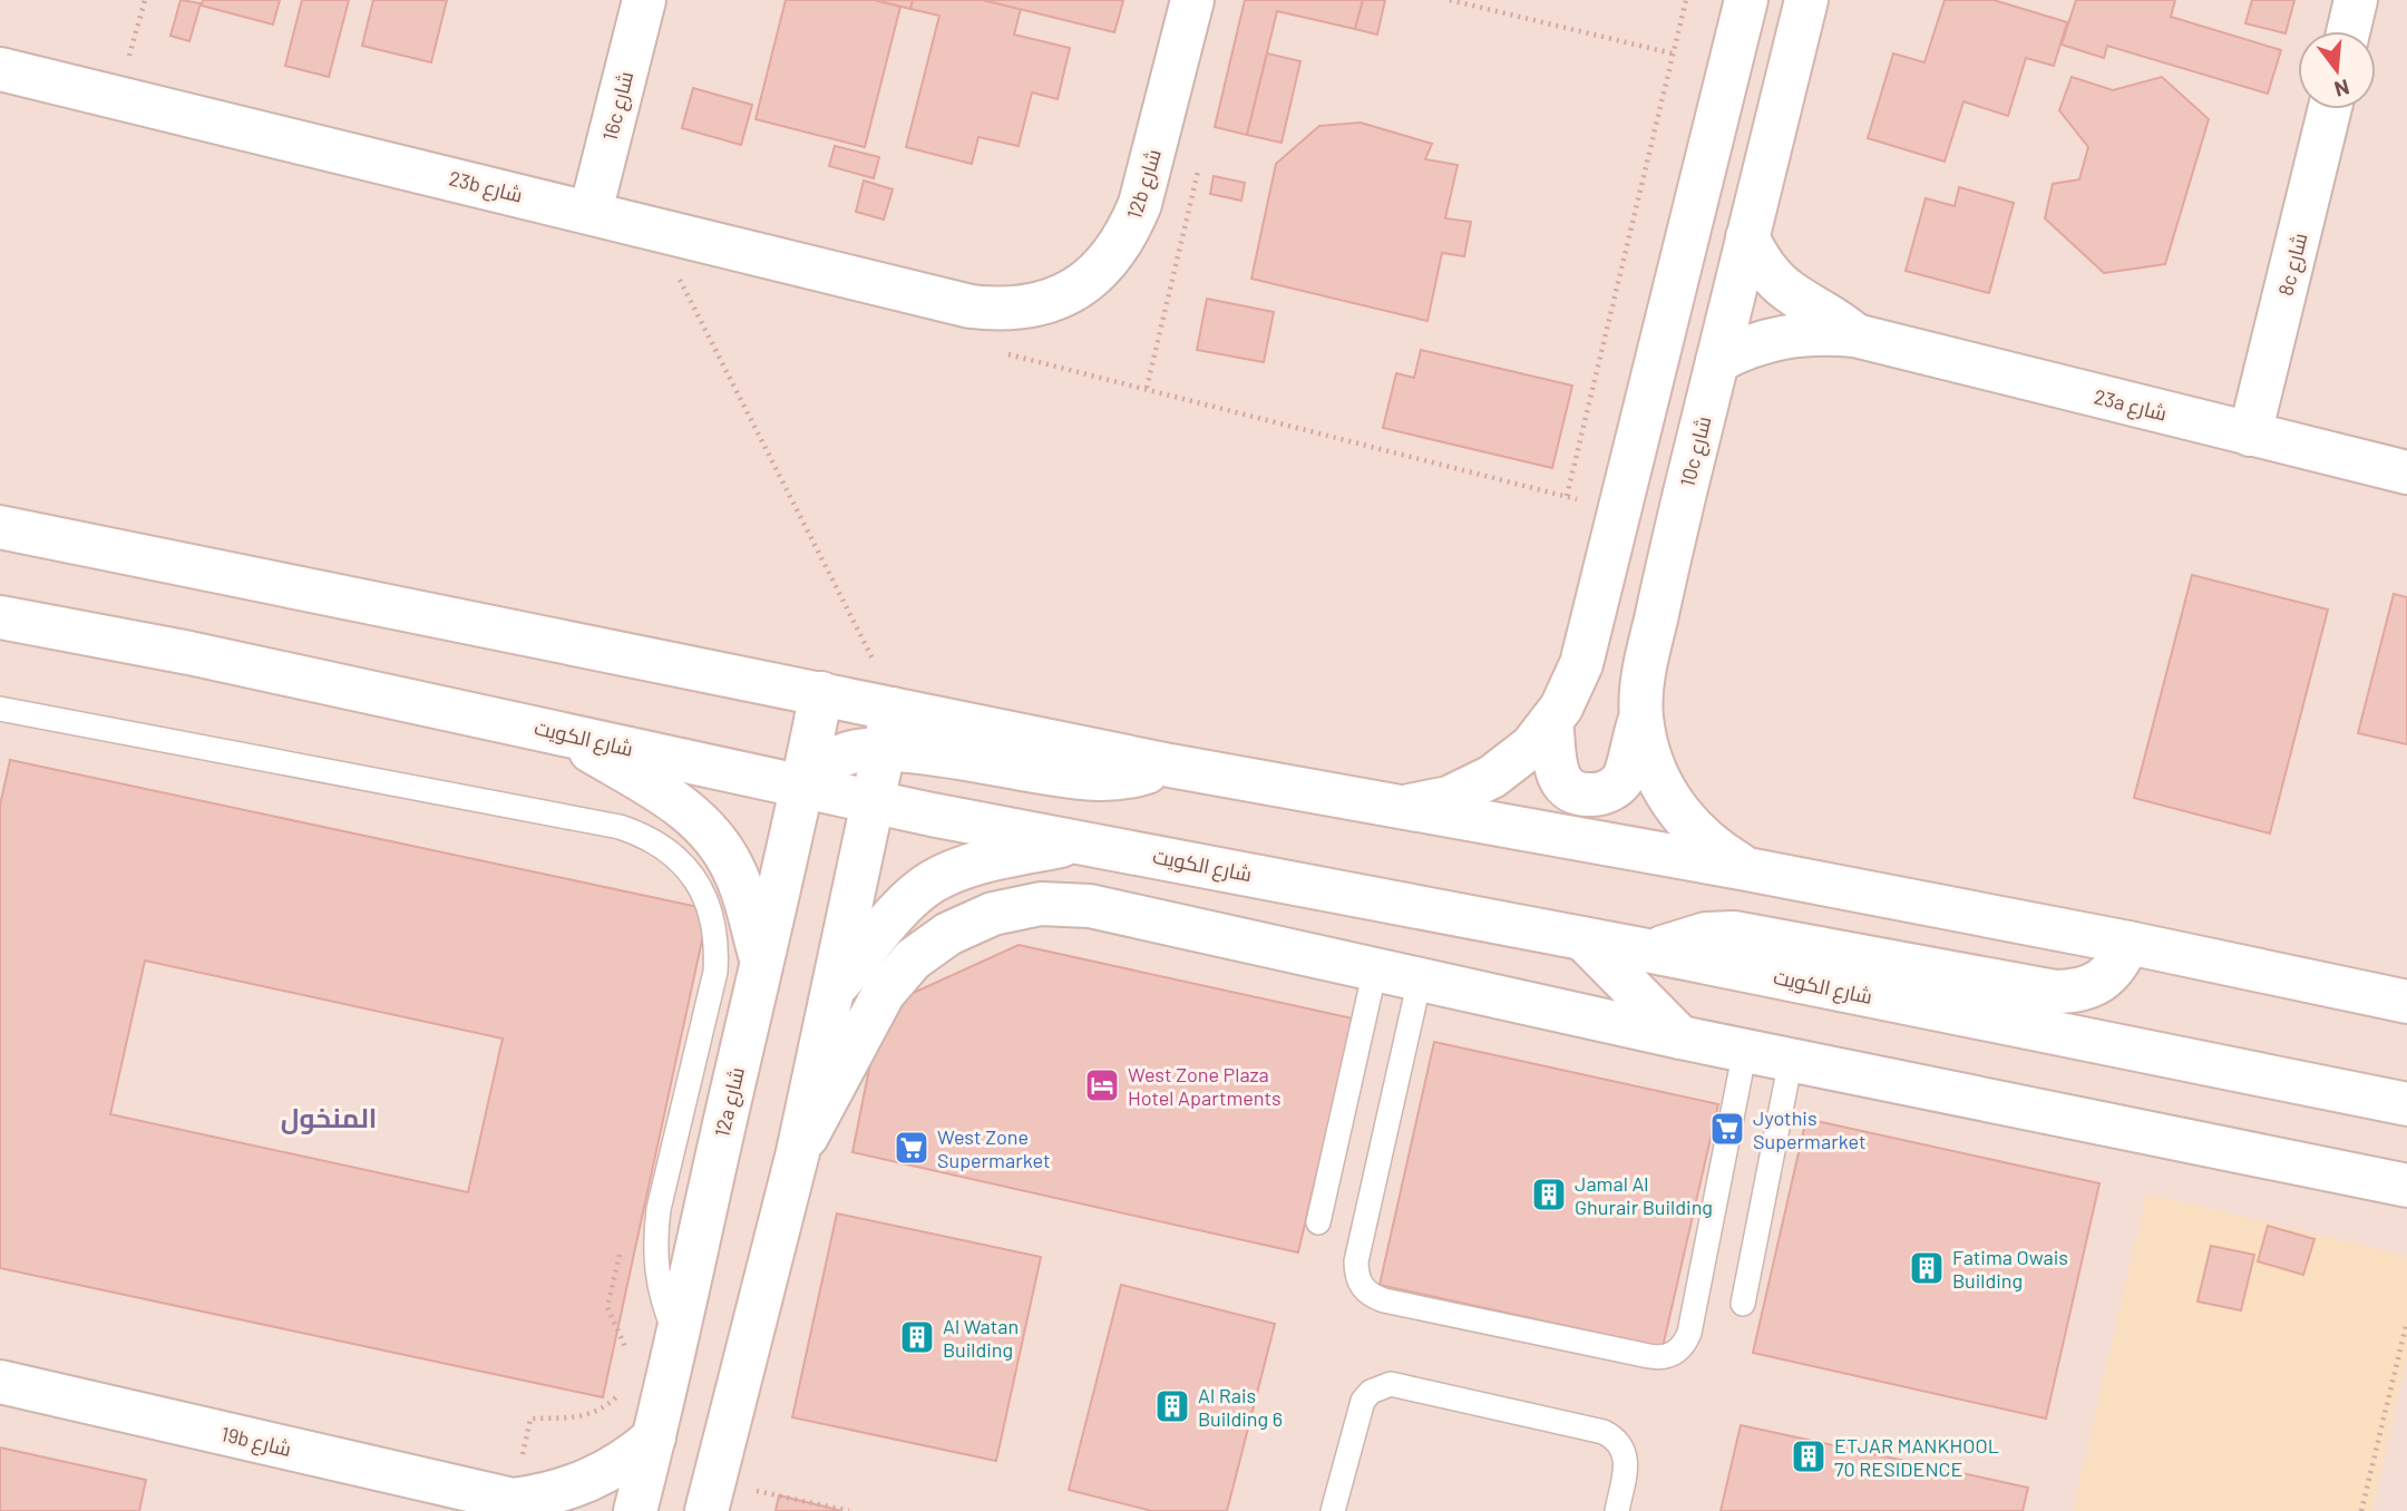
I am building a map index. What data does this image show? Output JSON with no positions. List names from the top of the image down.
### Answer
{
  "streets": {
    "street": [
      "16c شارع",
      "12b شارع",
      "23b شارع",
      "8c شارع",
      "23a شارع",
      "10c شارع",
      "شارع الكويت",
      "12a شارع",
      "19b شارع"
    ]
  },
  "crossings": [
    ["16c شارع", "23b شارع"],
    ["12b شارع", "23b شارع"],
    ["8c شارع", "23a شارع"],
    ["23a شارع", "10c شارع"],
    ["شارع الكويت", "12a شارع"],
    ["12a شارع", "19b شارع"]
  ],
  "districts": ["المنخول"],
  "places": {
    "hotel": ["West Zone Plaza Hotel Apartments"],
    "supermarket": ["Jyothis Supermarket", "West Zone Supermarket"],
    "building": [
      "Jamal Al Ghurair Building",
      "Fatima Owais Building",
      "Al Watan Building",
      "Al Rais Building 6",
      "ETJAR MANKHOOL 70 RESIDENCE"
    ]
  },
  "north": "bottom"
}
